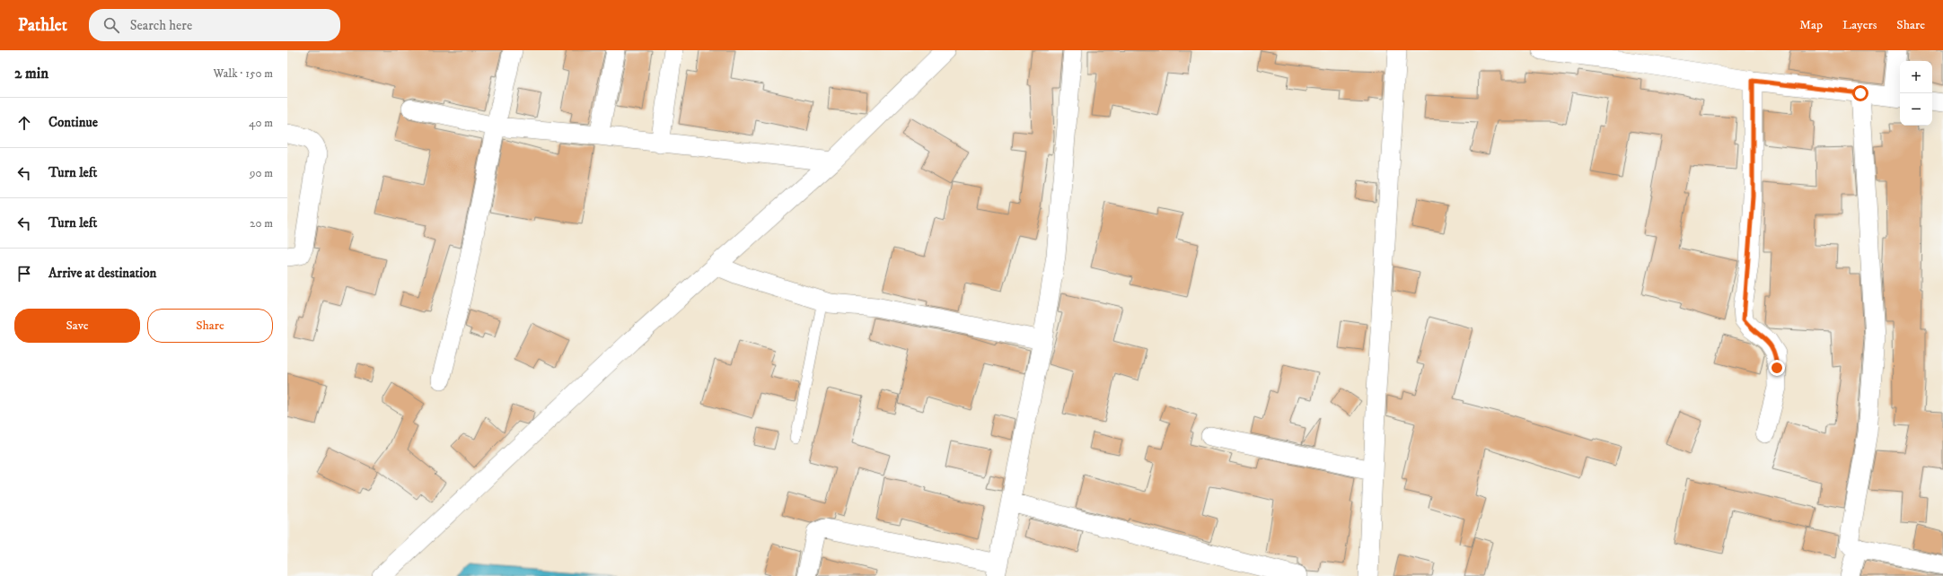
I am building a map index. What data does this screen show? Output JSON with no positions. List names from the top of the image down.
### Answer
{
  "page": {
    "header": "Pathlet",
    "search": "Search here",
    "nav": ["Map", "Layers", "Share"],
    "heading": ["2 min", "Walk · 150 m"],
    "map_buttons": ["+", "−"],
    "list": [
      ["Continue", "40 m"],
      ["Turn left", "90 m"],
      ["Turn left", "20 m"],
      "Arrive at destination"
    ],
    "buttons": ["Save", "Share"]
  }
}
